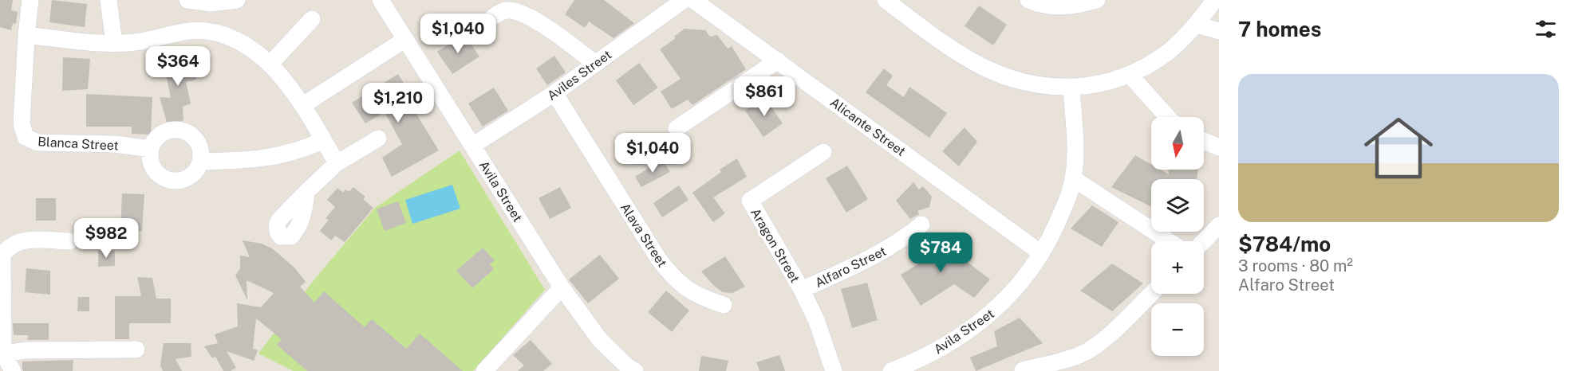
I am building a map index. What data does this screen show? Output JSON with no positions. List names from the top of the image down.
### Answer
{
  "streets": {
    "street": [
      "Aviles Street",
      "Alicante Street",
      "Blanca Street",
      "Avila Street",
      "Alava Street",
      "Aragon Street",
      "Alfaro Street"
    ]
  },
  "crossings": [
    ["Aviles Street", "Avila Street"],
    ["Aviles Street", "Alava Street"],
    ["Alicante Street", "Avila Street"],
    ["Aragon Street", "Alfaro Street"]
  ],
  "north": "bottom",
  "page": {
    "heading": "7 homes",
    "price": [
      "$1,040",
      "$364",
      "$861",
      "$1,210",
      "$1,040",
      "$982",
      "$784"
    ],
    "list": [
      {
        "name": "$784/mo",
        "note": "3 rooms · 80 m² · Alfaro Street"
      }
    ],
    "map_buttons": ["+", "−"]
  }
}
